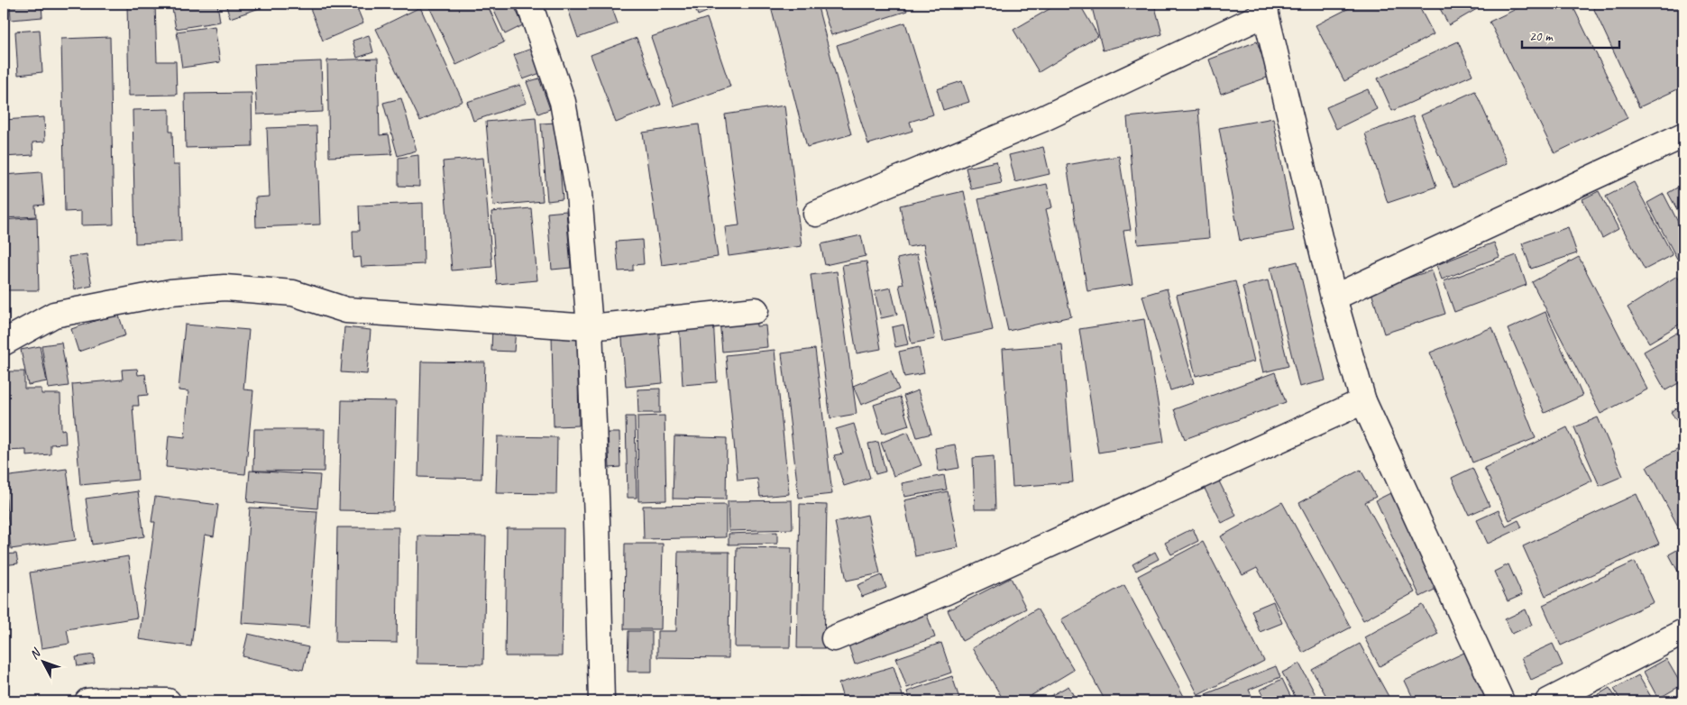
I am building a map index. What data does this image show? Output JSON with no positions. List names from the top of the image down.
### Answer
{
  "scale_bar": "20 m",
  "north": "top left"
}
